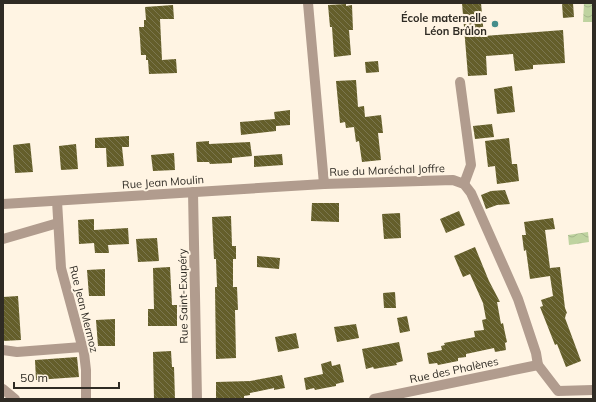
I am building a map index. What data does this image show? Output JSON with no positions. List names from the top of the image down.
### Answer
{
  "streets": {
    "street": [
      "Rue du Maréchal Joffre",
      "Rue Jean Moulin",
      "Rue Saint-Exupéry",
      "Rue Jean Mermoz",
      "Rue des Phalènes"
    ]
  },
  "crossings": [
    ["Rue du Maréchal Joffre", "Rue Jean Moulin"],
    ["Rue Jean Moulin", "Rue Saint-Exupéry"],
    ["Rue Jean Moulin", "Rue Jean Mermoz"]
  ],
  "places": ["École maternelle Léon Brûlon"],
  "scale_bar": "50 m"
}
